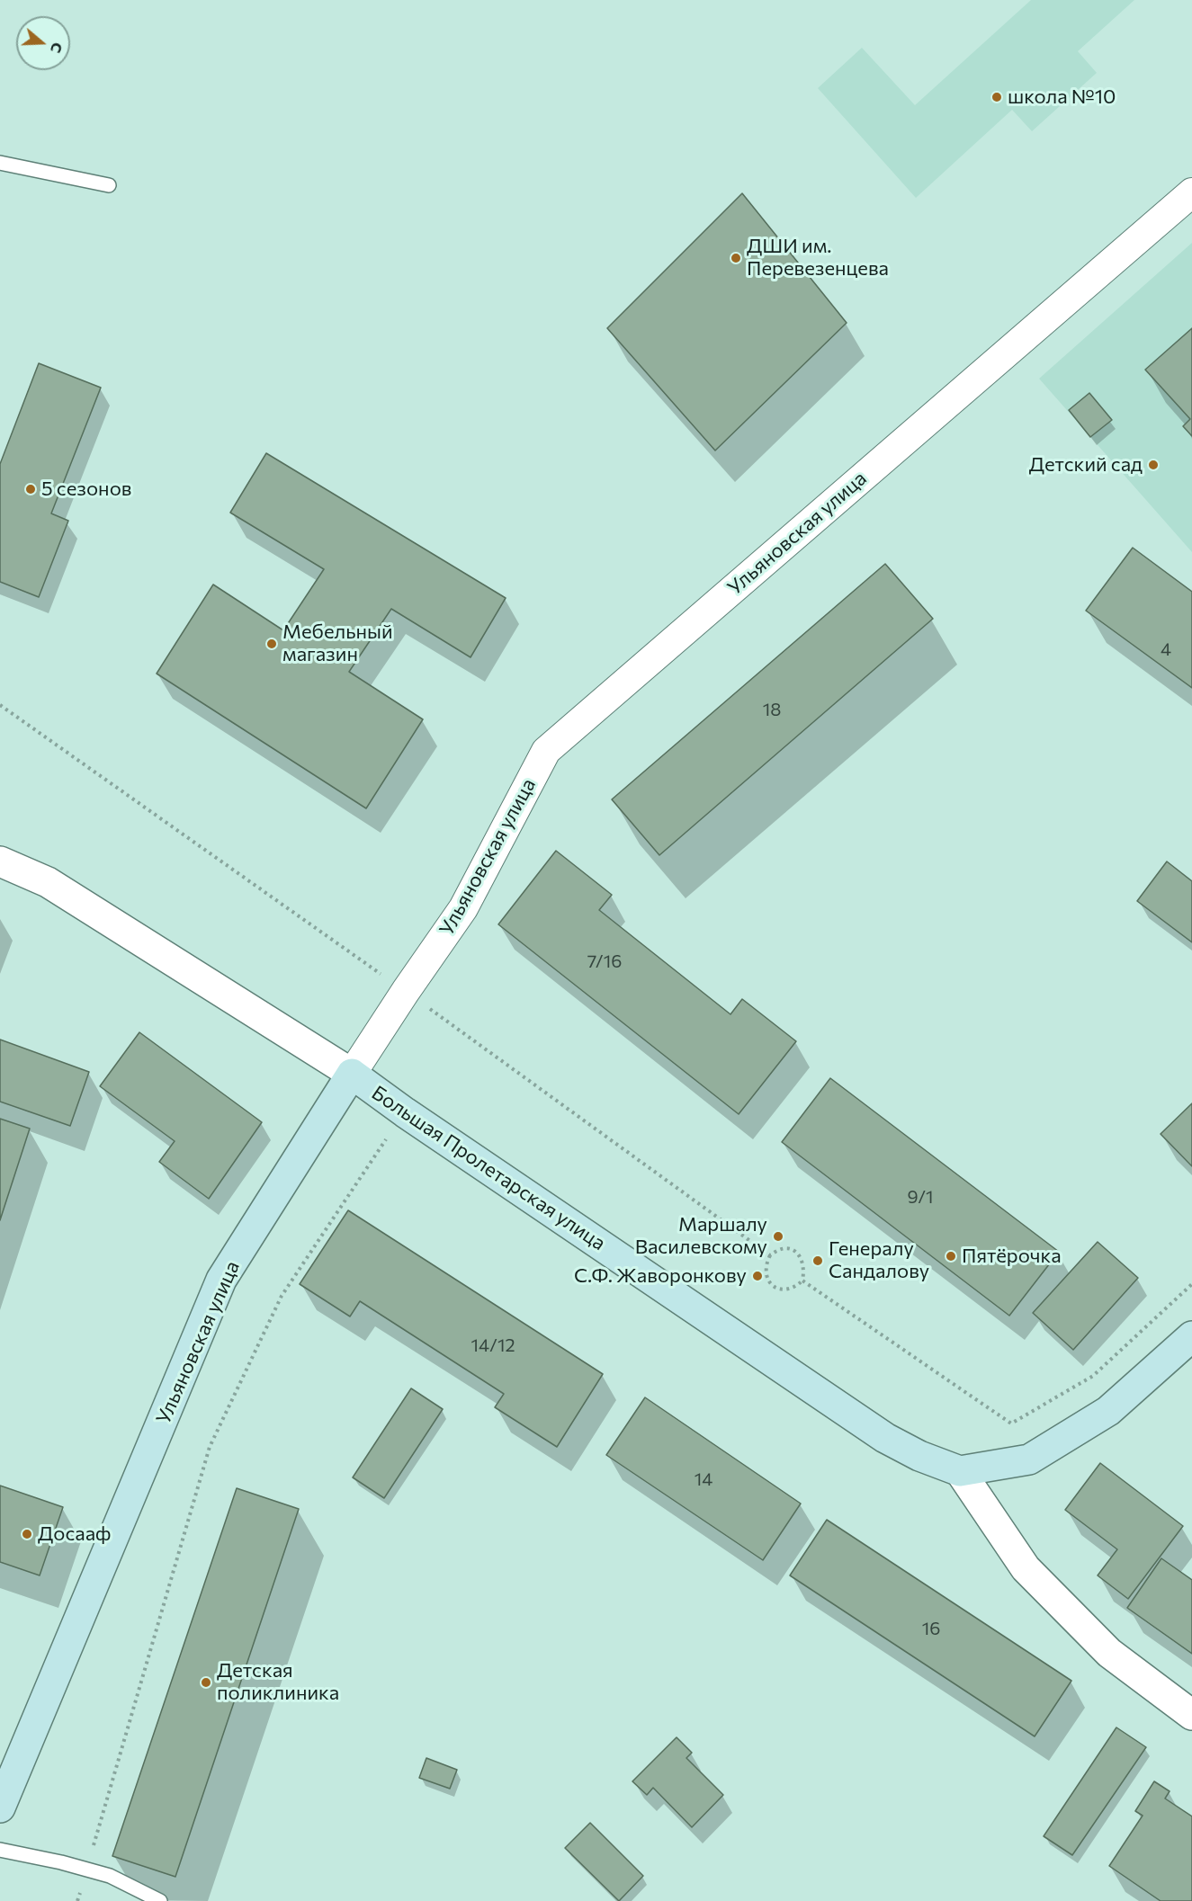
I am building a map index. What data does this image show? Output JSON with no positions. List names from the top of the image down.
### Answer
{
  "streets": {
    "main road": ["Ульяновская улица", "Большая Пролетарская улица"]
  },
  "crossings": [
    ["Ульяновская улица", "Большая Пролетарская улица"]
  ],
  "places": [
    "школа №10",
    "ДШИ им. Перевезенцева",
    "Детский сад",
    "5 сезонов",
    "Мебельный магазин",
    "Маршалу Василевскому",
    "Пятёрочка",
    "Генералу Сандалову",
    "С.Ф. Жаворонкову",
    "Досааф",
    "Детская поликлиника"
  ],
  "house_numbers": [
    "4",
    "18",
    "7/16",
    "9/1",
    "14/12",
    "14",
    "16"
  ],
  "north": "right"
}
